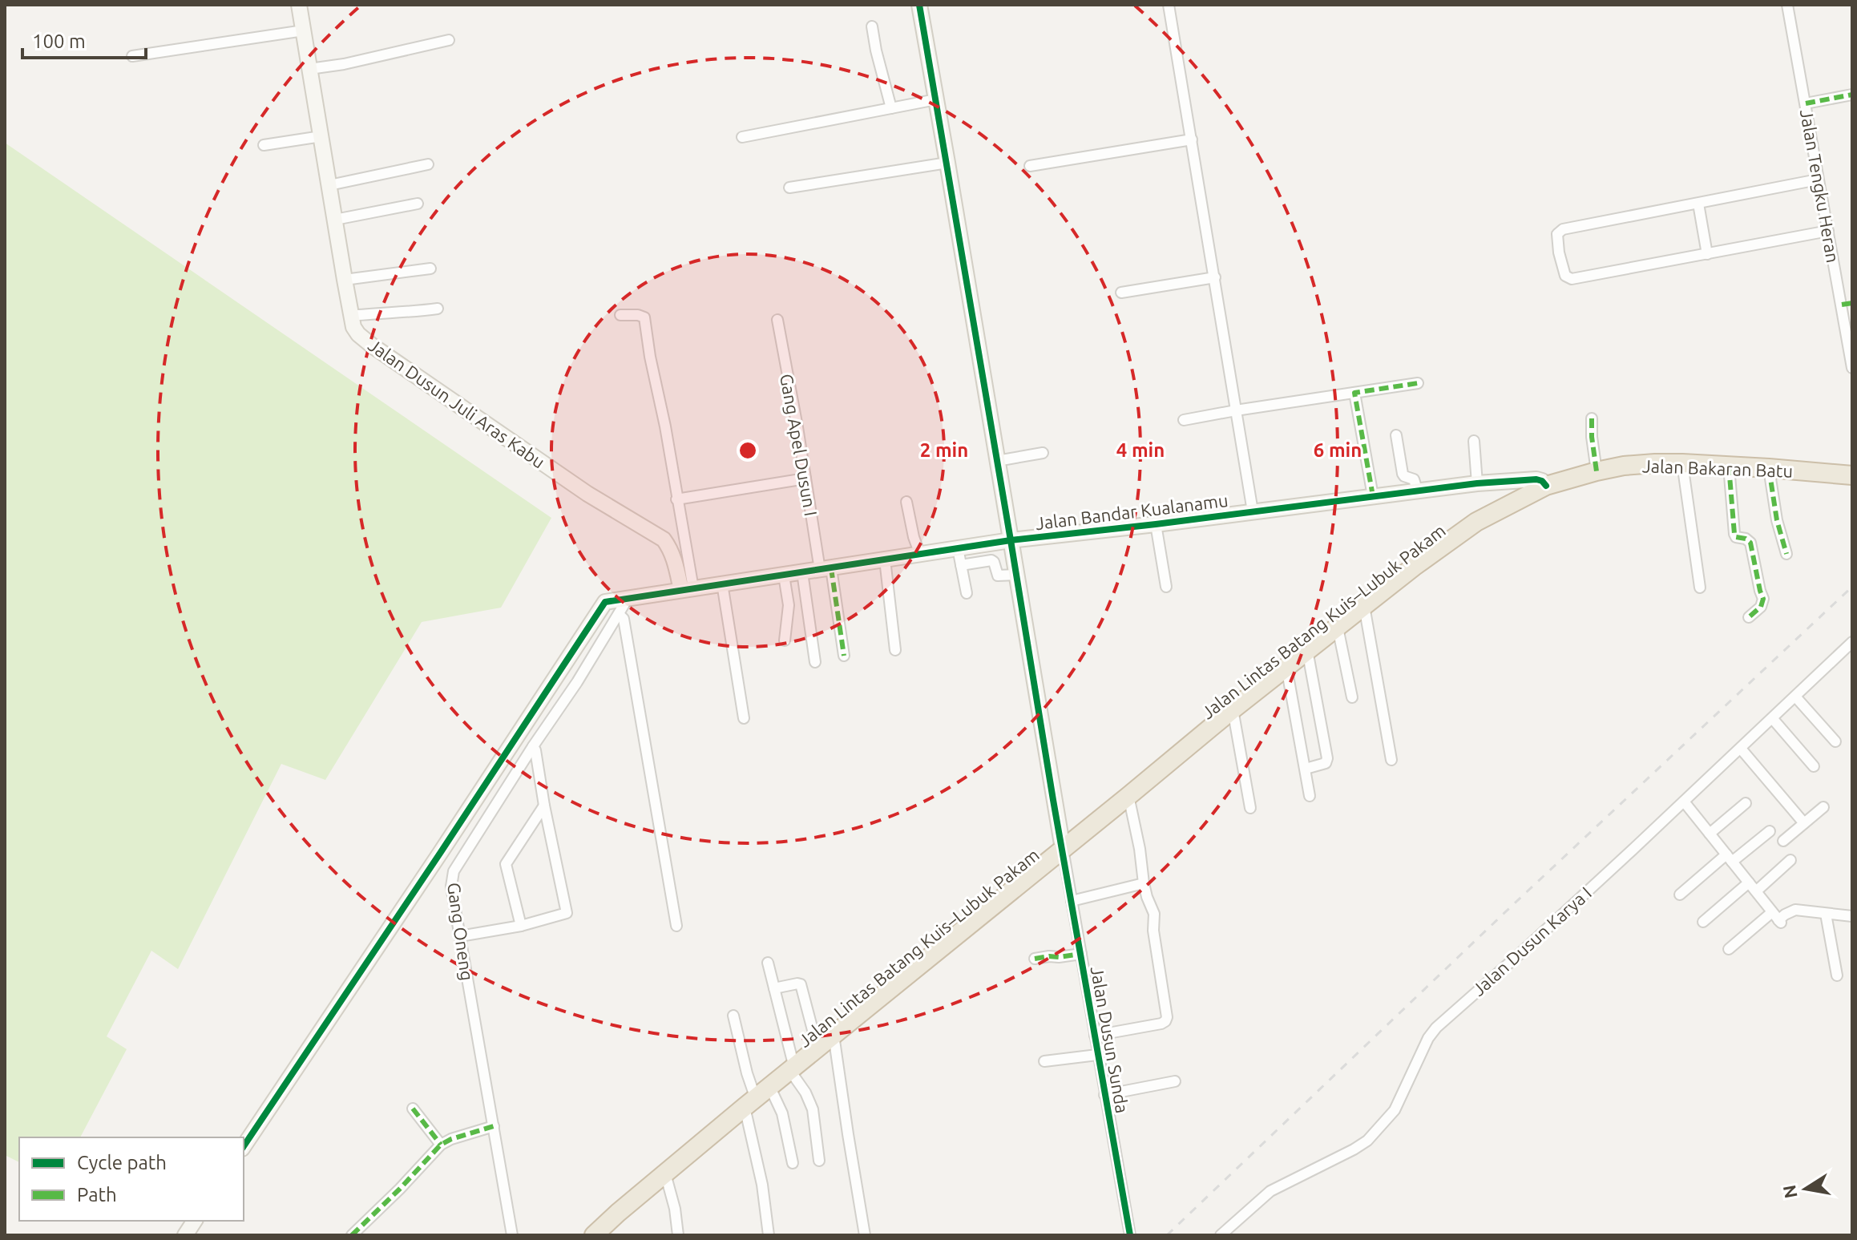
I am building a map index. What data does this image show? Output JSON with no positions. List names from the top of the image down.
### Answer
{
  "streets": {
    "highway": ["Jalan Bakaran Batu", "Jalan Lintas Batang Kuis–Lubuk Pakam"],
    "street": [
      "Jalan Tengku Heran",
      "Jalan Dusun Juli Aras Kabu",
      "Gang Apel Dusun I",
      "Jalan Bandar Kualanamu",
      "Gang Oneng",
      "Jalan Dusun Karya I",
      "Jalan Dusun Sunda"
    ]
  },
  "crossings": [
    ["Jalan Dusun Juli Aras Kabu", "Jalan Bandar Kualanamu"],
    ["Gang Apel Dusun I", "Jalan Bandar Kualanamu"],
    ["Jalan Bakaran Batu", "Jalan Bandar Kualanamu"],
    ["Jalan Bakaran Batu", "Jalan Lintas Batang Kuis–Lubuk Pakam"],
    ["Jalan Bandar Kualanamu", "Jalan Lintas Batang Kuis–Lubuk Pakam"],
    ["Jalan Bandar Kualanamu", "Gang Oneng"],
    ["Jalan Lintas Batang Kuis–Lubuk Pakam", "Jalan Dusun Sunda"]
  ],
  "legend": ["Cycle path", "Path"],
  "scale_bar": "100 m",
  "north": "left",
  "rings": ["2 min", "4 min", "6 min"]
}
